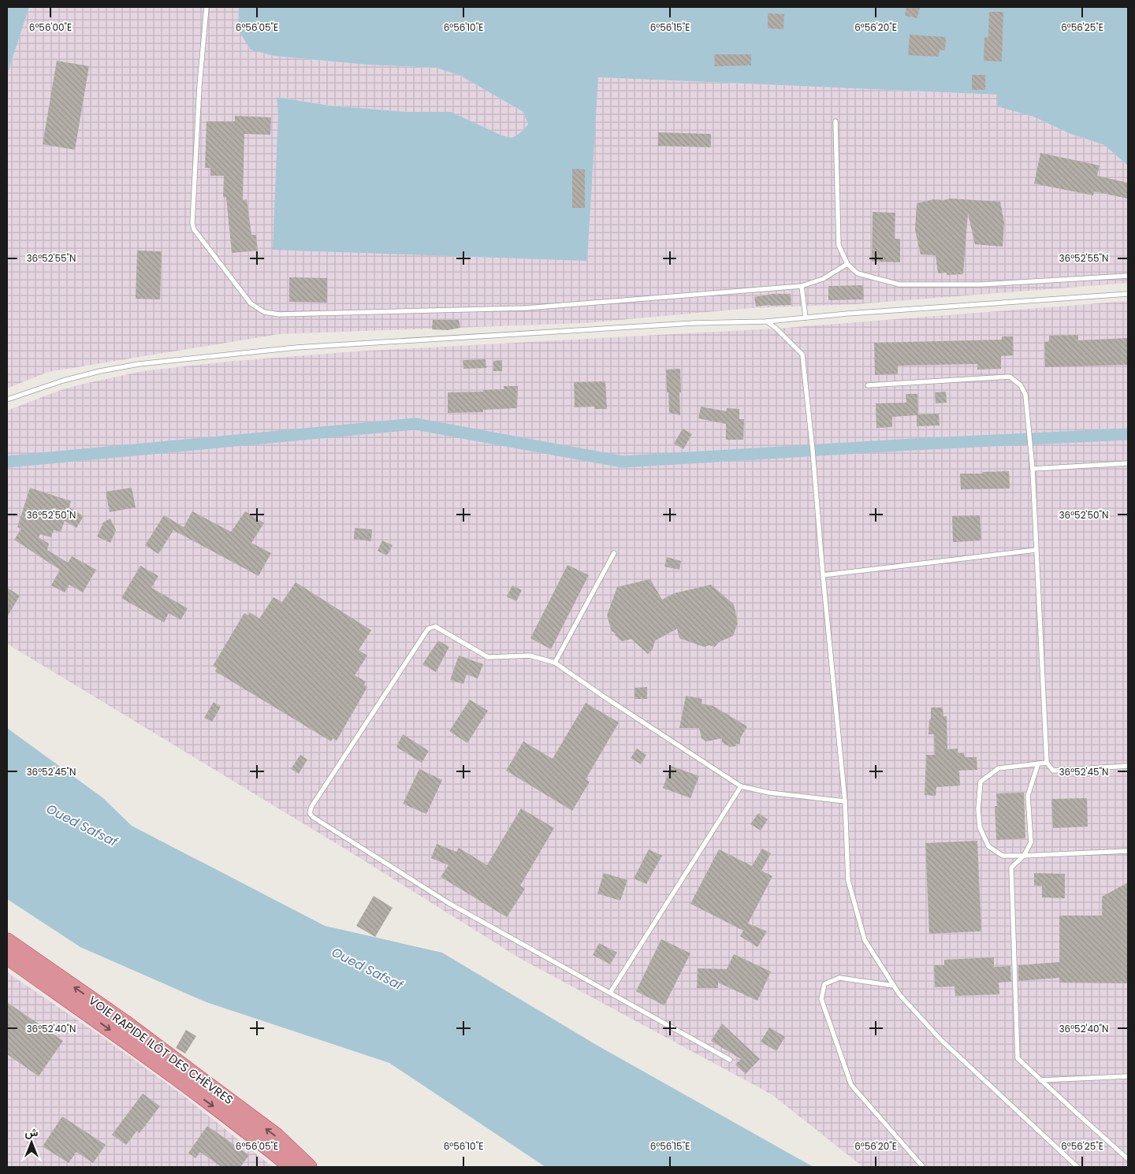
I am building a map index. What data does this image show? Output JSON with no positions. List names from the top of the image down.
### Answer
{
  "streets": {
    "highway": ["VOIE RAPIDE ILÔT DES CHÈVRES"]
  },
  "water": ["Oued Safsaf"],
  "north": "top",
  "coordinates": [
    "6°56'00\"E",
    "6°56'05\"E",
    "6°56'10\"E",
    "6°56'15\"E",
    "6°56'20\"E",
    "6°56'25\"E",
    "36°52'55\"N",
    "36°52'50\"N",
    "36°52'45\"N",
    "36°52'40\"N"
  ]
}
